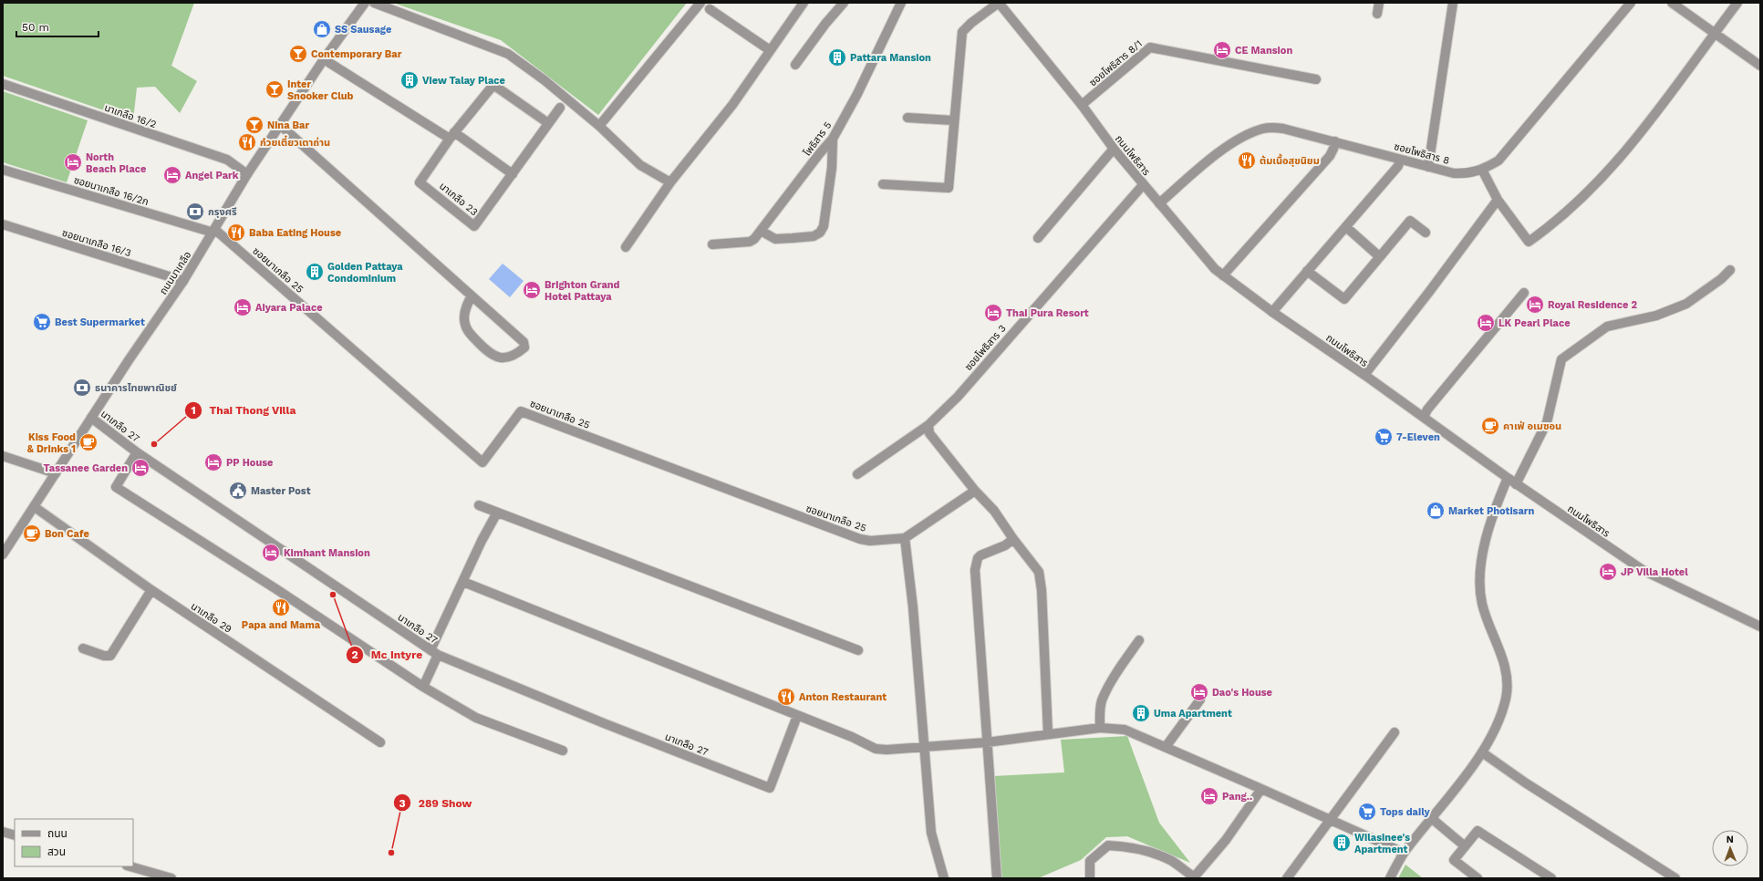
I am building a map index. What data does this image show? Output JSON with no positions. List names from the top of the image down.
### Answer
{
  "streets": {
    "street": [
      "ซอยโพธิสาร 8/1",
      "นาเกลือ 16/2",
      "โพธิสาร 5",
      "ซอยโพธิสาร 8",
      "ถนนโพธิสาร",
      "ซอยนาเกลือ 16/2ก",
      "นาเกลือ 23",
      "ซอยนาเกลือ 16/3",
      "ซอยนาเกลือ 25",
      "ถนนนาเกลือ",
      "ซอยโพธิสาร 3",
      "นาเกลือ 27",
      "นาเกลือ 29"
    ]
  },
  "crossings": [
    ["ซอยโพธิสาร 8/1", "ถนนโพธิสาร"],
    ["นาเกลือ 16/2", "ถนนนาเกลือ"],
    ["ซอยโพธิสาร 8", "ถนนโพธิสาร"],
    ["ถนนโพธิสาร", "ซอยโพธิสาร 3"],
    ["ซอยนาเกลือ 16/2ก", "ซอยนาเกลือ 25"],
    ["ซอยนาเกลือ 16/2ก", "ถนนนาเกลือ"],
    ["ซอยนาเกลือ 16/3", "ถนนนาเกลือ"],
    ["ซอยนาเกลือ 25", "ถนนนาเกลือ"],
    ["ถนนนาเกลือ", "นาเกลือ 27"],
    ["ถนนนาเกลือ", "นาเกลือ 29"]
  ],
  "places": {
    "shop": ["SS Sausage", "Market Photisarn"],
    "hotel": [
      "CE Mansion",
      "North Beach Place",
      "Angel Park",
      "Brighton Grand Hotel Pattaya",
      "Royal Residence 2",
      "Aiyara Palace",
      "Thai Pura Resort",
      "LK Pearl Place",
      "PP House",
      "Tassanee Garden",
      "Kimhant Mansion",
      "JP Villa Hotel",
      "Dao's House",
      "Pang.."
    ],
    "bar": ["Contemporary Bar", "Inter Snooker Club", "Nina Bar"],
    "building": [
      "Pattara Mansion",
      "View Talay Place",
      "Golden Pattaya Condominium",
      "Uma Apartment",
      "Wilasinee's Apartment"
    ],
    "restaurant": [
      "ก๋วยเตี๋ยวเตาถ่าน",
      "ต้มเนื้อสุขนิยม",
      "Baba Eating House",
      "Papa and Mama",
      "Anton Restaurant"
    ],
    "bank": ["กรุงศรี", "ธนาคารไทยพาณิชย์"],
    "supermarket": ["Best Supermarket", "7-Eleven", "Tops daily"],
    "cafe": ["คาเฟ่ อเมซอน", "Kiss Food & Drinks 1", "Bon Cafe"],
    "other": ["Thai Thong Villa", "Mc Intyre", "289 Show"],
    "public building": ["Master Post"]
  },
  "legend": ["ถนน", "สวน"],
  "scale_bar": "50 m",
  "north": "top"
}
